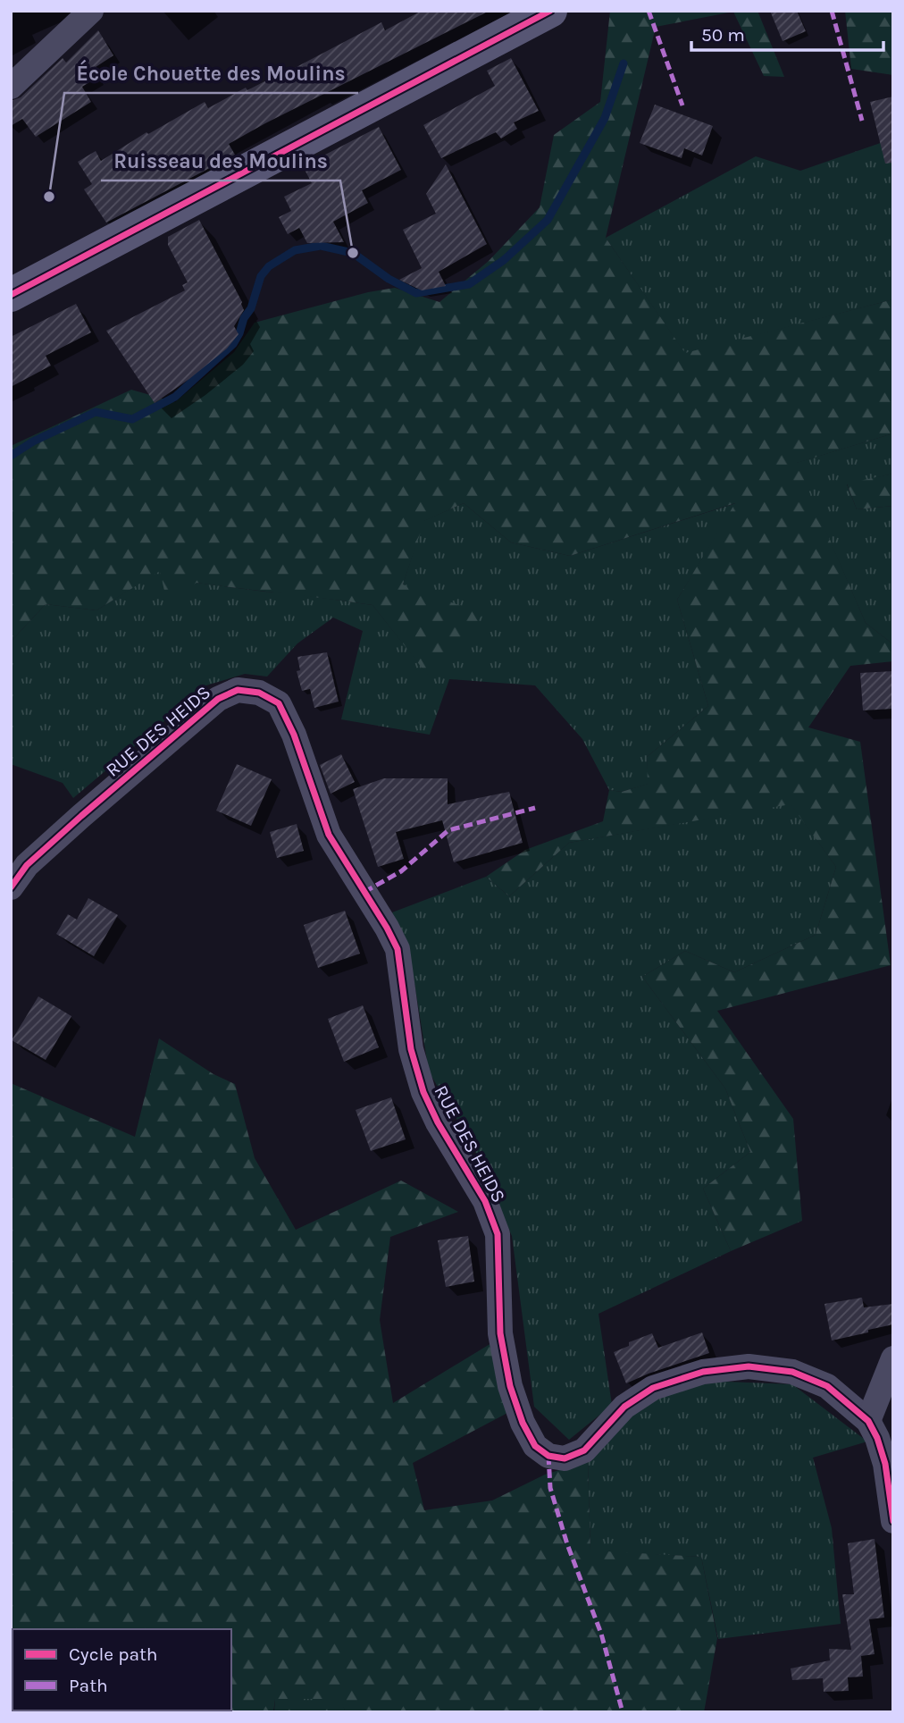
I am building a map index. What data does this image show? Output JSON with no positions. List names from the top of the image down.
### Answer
{
  "streets": {
    "street": ["RUE DES HEIDS"]
  },
  "places": ["École Chouette des Moulins", "Ruisseau des Moulins"],
  "legend": ["Cycle path", "Path"],
  "scale_bar": "50 m"
}
